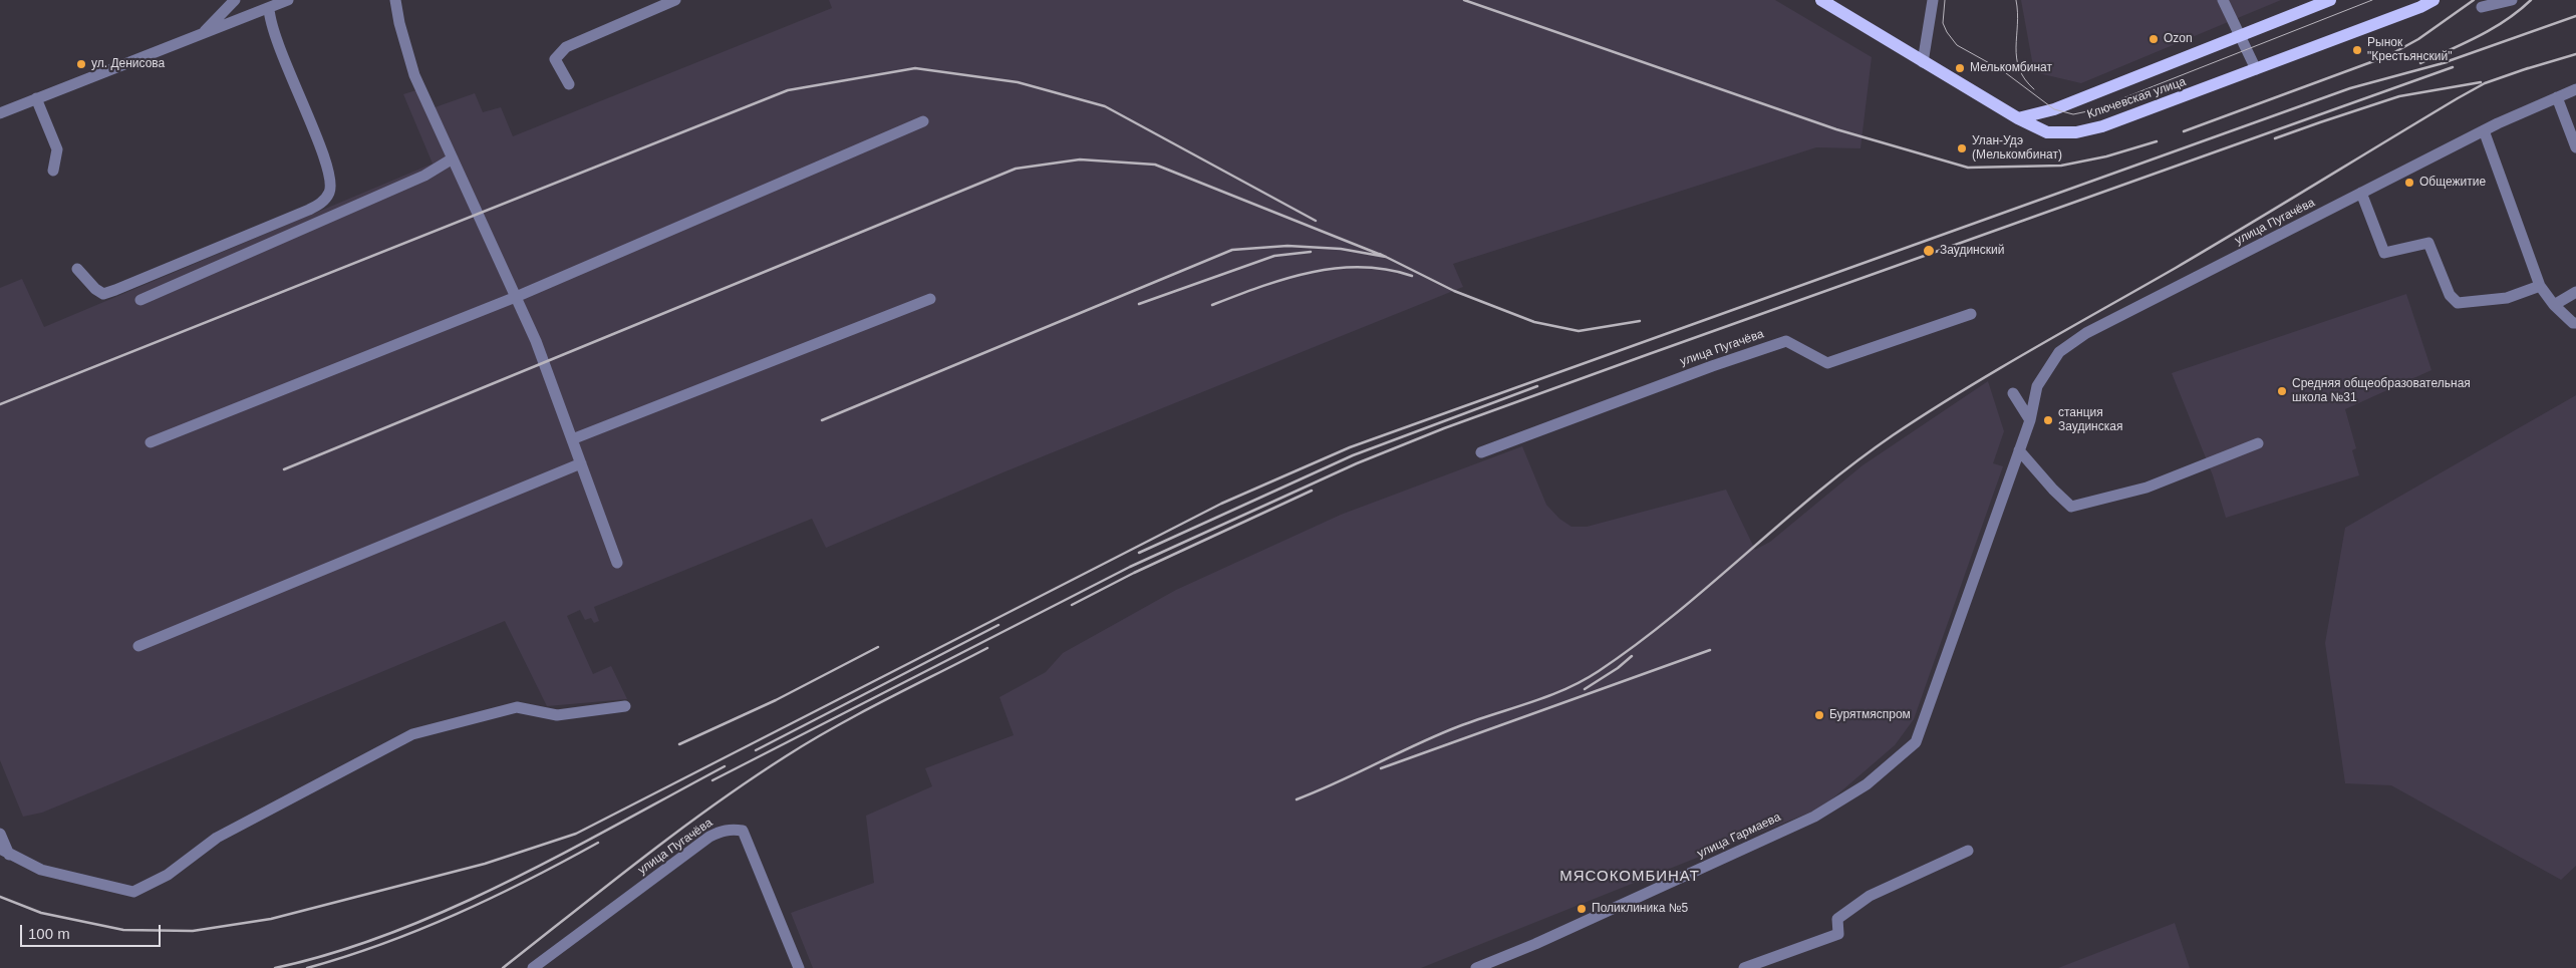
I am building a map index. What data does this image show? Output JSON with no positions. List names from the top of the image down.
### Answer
{
  "streets": {
    "main road": ["Ключевская улица"],
    "street": ["улица Пугачёва", "улица Гармаева"]
  },
  "crossings": [
    ["улица Пугачёва", "улица Гармаева"]
  ],
  "districts": ["МЯСОКОМБИНАТ"],
  "places": [
    "Ozon",
    "Рынок \"Крестьянский\"",
    "ул. Денисова",
    "Мелькомбинат",
    "Улан-Удэ (Мелькомбинат)",
    "Общежитие",
    "Заудинский",
    "Средняя общеобразовательная школа №31",
    "станция Заудинская",
    "Бурятмяспром",
    "Поликлиника №5"
  ],
  "scale_bar": "100 m"
}
